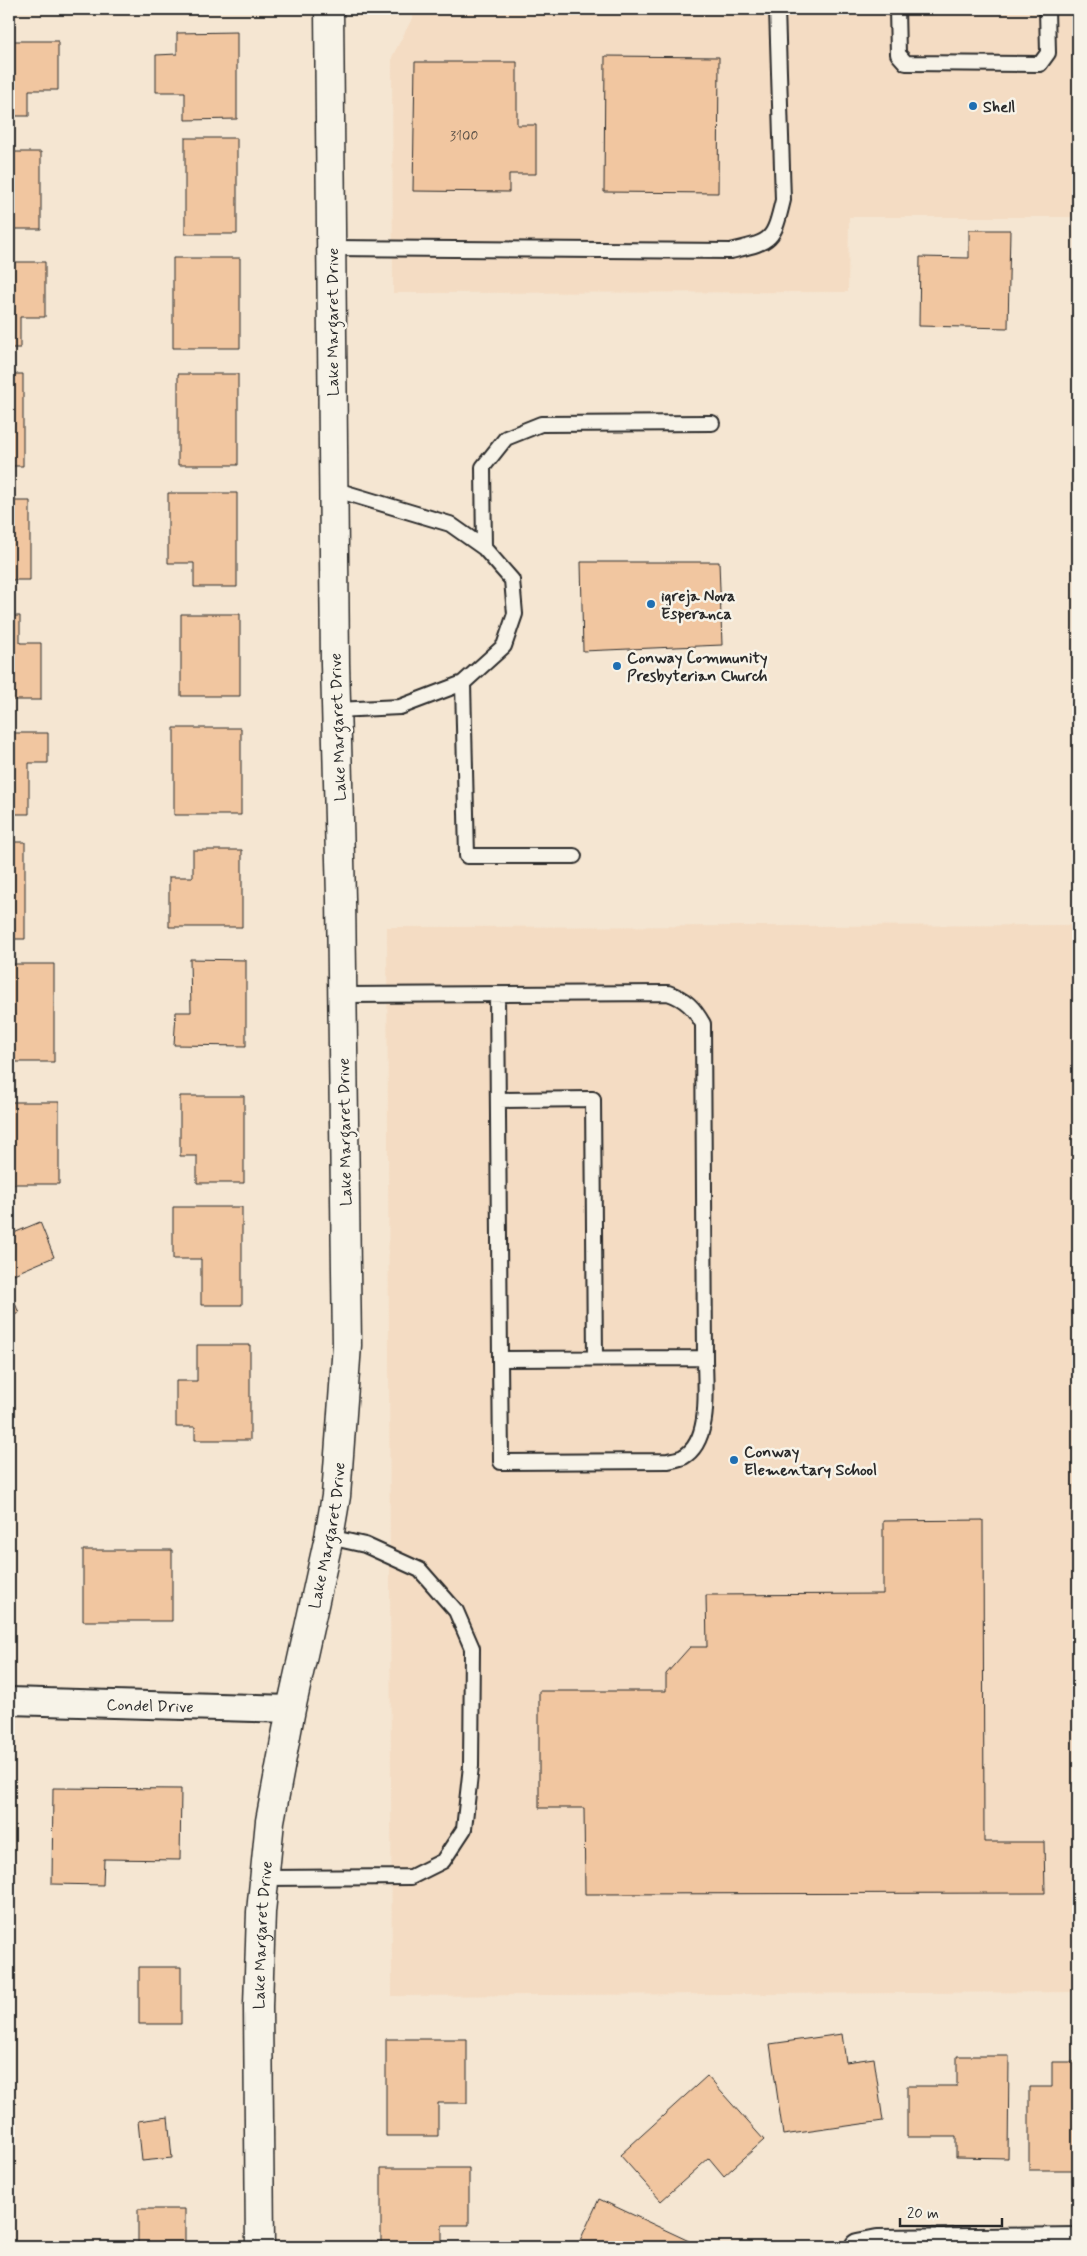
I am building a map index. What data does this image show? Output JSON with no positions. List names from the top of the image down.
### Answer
{
  "streets": {
    "street": ["Lake Margaret Drive", "Condel Drive"]
  },
  "crossings": [
    ["Lake Margaret Drive", "Condel Drive"]
  ],
  "places": [
    "Shell",
    "igreja Nova Esperanca",
    "Conway Community Presbyterian Church",
    "Conway Elementary School"
  ],
  "house_numbers": ["3100"],
  "scale_bar": "20 m"
}
